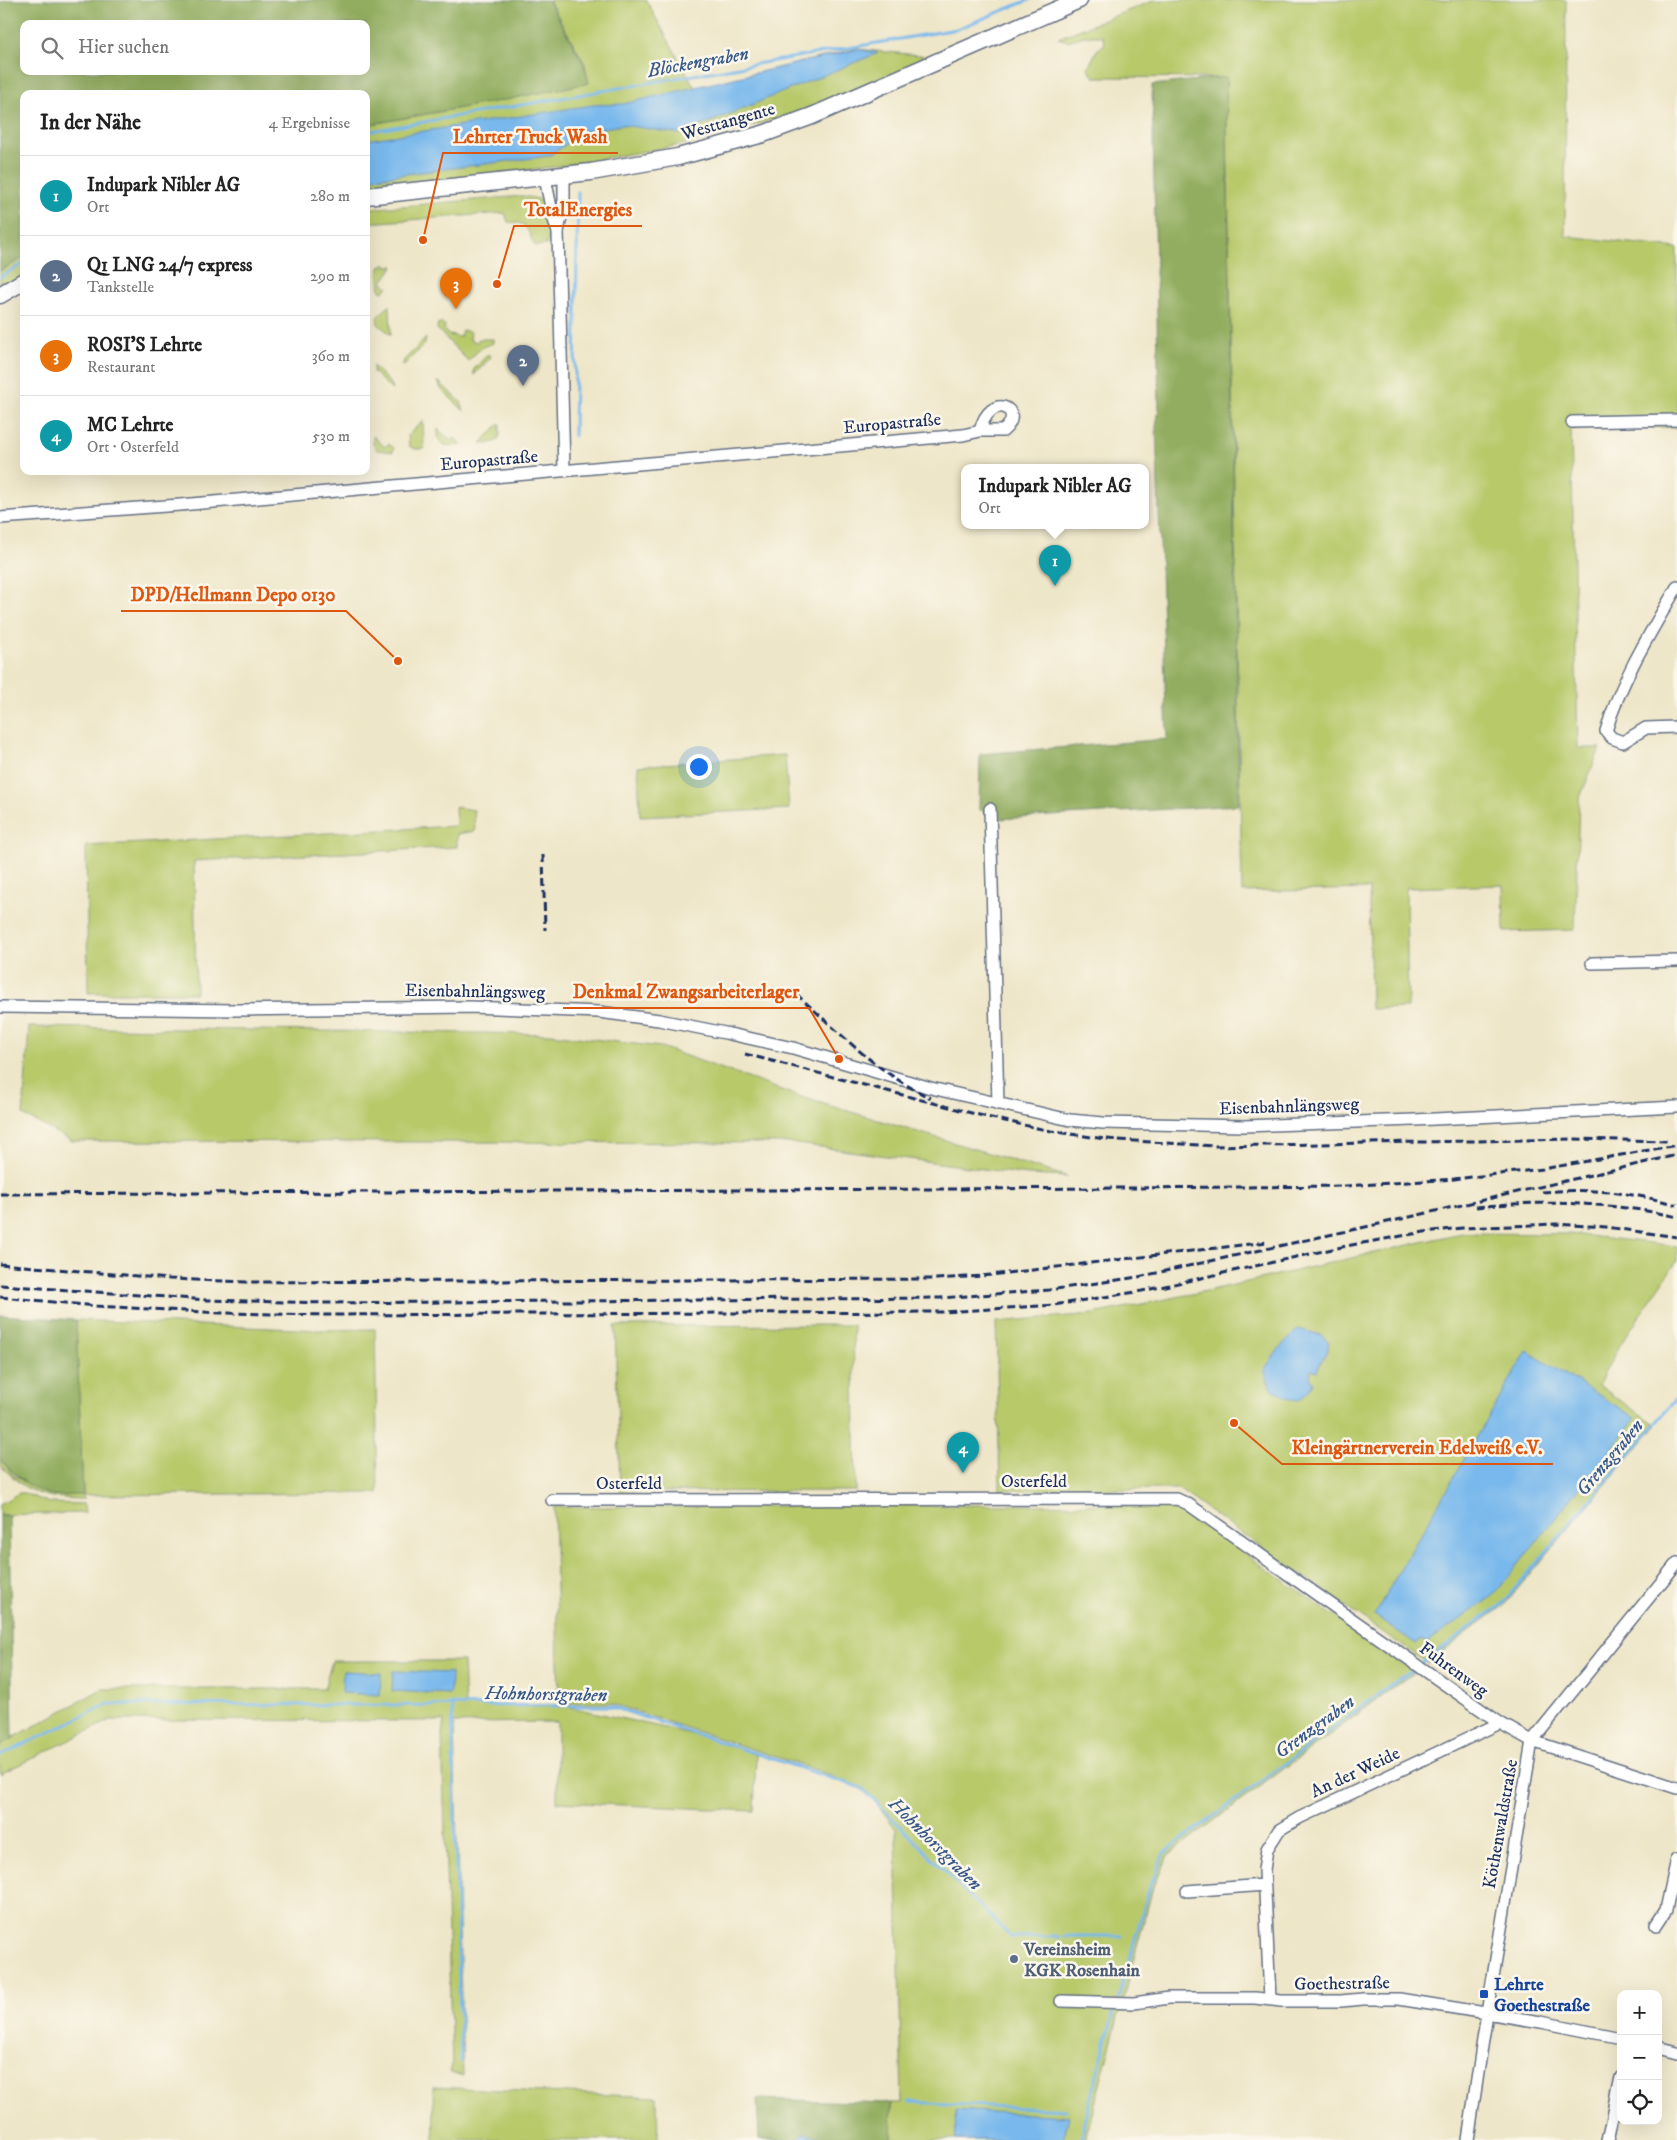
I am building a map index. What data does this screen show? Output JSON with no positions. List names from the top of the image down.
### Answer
{
  "streets": {
    "main road": ["Westtangente"],
    "street": [
      "Europastraße",
      "Eisenbahnlängsweg",
      "Osterfeld",
      "Fuhrenweg",
      "An der Weide",
      "Köthenwaldstraße",
      "Goethestraße"
    ]
  },
  "crossings": [
    ["Osterfeld", "Fuhrenweg"],
    ["Fuhrenweg", "An der Weide"],
    ["Fuhrenweg", "Köthenwaldstraße"],
    ["An der Weide", "Goethestraße"],
    ["Köthenwaldstraße", "Goethestraße"]
  ],
  "water": ["Blöckengraben", "Grenzgraben", "Hohnhorstgraben"],
  "places": {
    "other": [
      "Lehrter Truck Wash",
      "TotalEnergies",
      "DPD/Hellmann Depo 0130",
      "Denkmal Zwangsarbeiterlager",
      "Kleingärtnerverein Edelweiß e.V.",
      "Vereinsheim KGK Rosenhain"
    ],
    "transit": ["Lehrte Goethestraße"]
  },
  "page": {
    "search": "Hier suchen",
    "heading": ["In der Nähe", "4 Ergebnisse"],
    "list": [
      {
        "mark": "1",
        "name": "Indupark Nibler AG",
        "note": "Ort",
        "value": "280 m"
      },
      {
        "mark": "2",
        "name": "Q1 LNG 24/7 express",
        "note": "Tankstelle",
        "value": "290 m"
      },
      {
        "mark": "3",
        "name": "ROSI'S Lehrte",
        "note": "Restaurant",
        "value": "360 m"
      },
      {
        "mark": "4",
        "name": "MC Lehrte",
        "note": "Ort · Osterfeld",
        "value": "530 m"
      }
    ],
    "pins": [
      "3",
      "2",
      "1",
      "4"
    ],
    "popup": ["Indupark Nibler AG", "Ort"],
    "map_buttons": ["+", "−"]
  }
}
